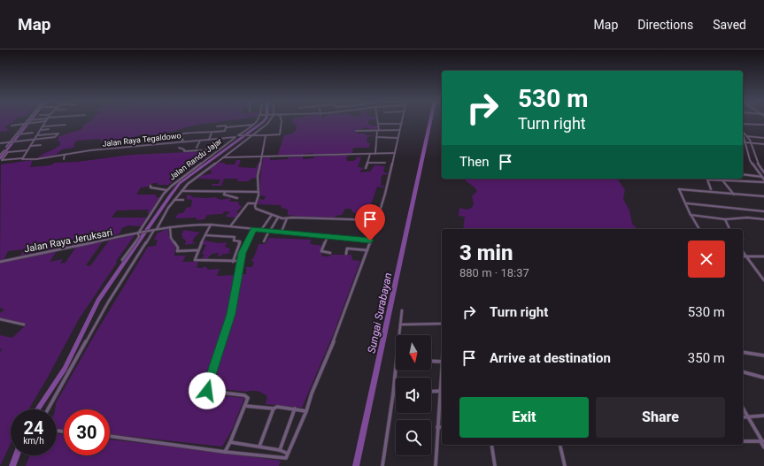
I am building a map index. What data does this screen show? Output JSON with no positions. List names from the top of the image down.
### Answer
{
  "streets": {
    "street": ["Jalan Raya Tegaldowo", "Jalan Randu Jajar", "Jalan Raya Jeruksari"]
  },
  "crossings": [
    ["Jalan Raya Tegaldowo", "Jalan Randu Jajar"],
    ["Jalan Randu Jajar", "Jalan Raya Jeruksari"]
  ],
  "water": ["Sungai Surabayan"],
  "north": "bottom",
  "page": {
    "header": "Map",
    "nav": ["Map", "Directions", "Saved"],
    "turn": ["530 m", "Turn right"],
    "then": "Then",
    "heading": ["3 min", "880 m · 18:37"],
    "list": [
      {
        "name": "Turn right",
        "value": "530 m"
      },
      {
        "name": "Arrive at destination",
        "value": "350 m"
      }
    ],
    "buttons": ["Exit", "Share"],
    "speed": "24 km/h",
    "limit": "30"
  }
}
